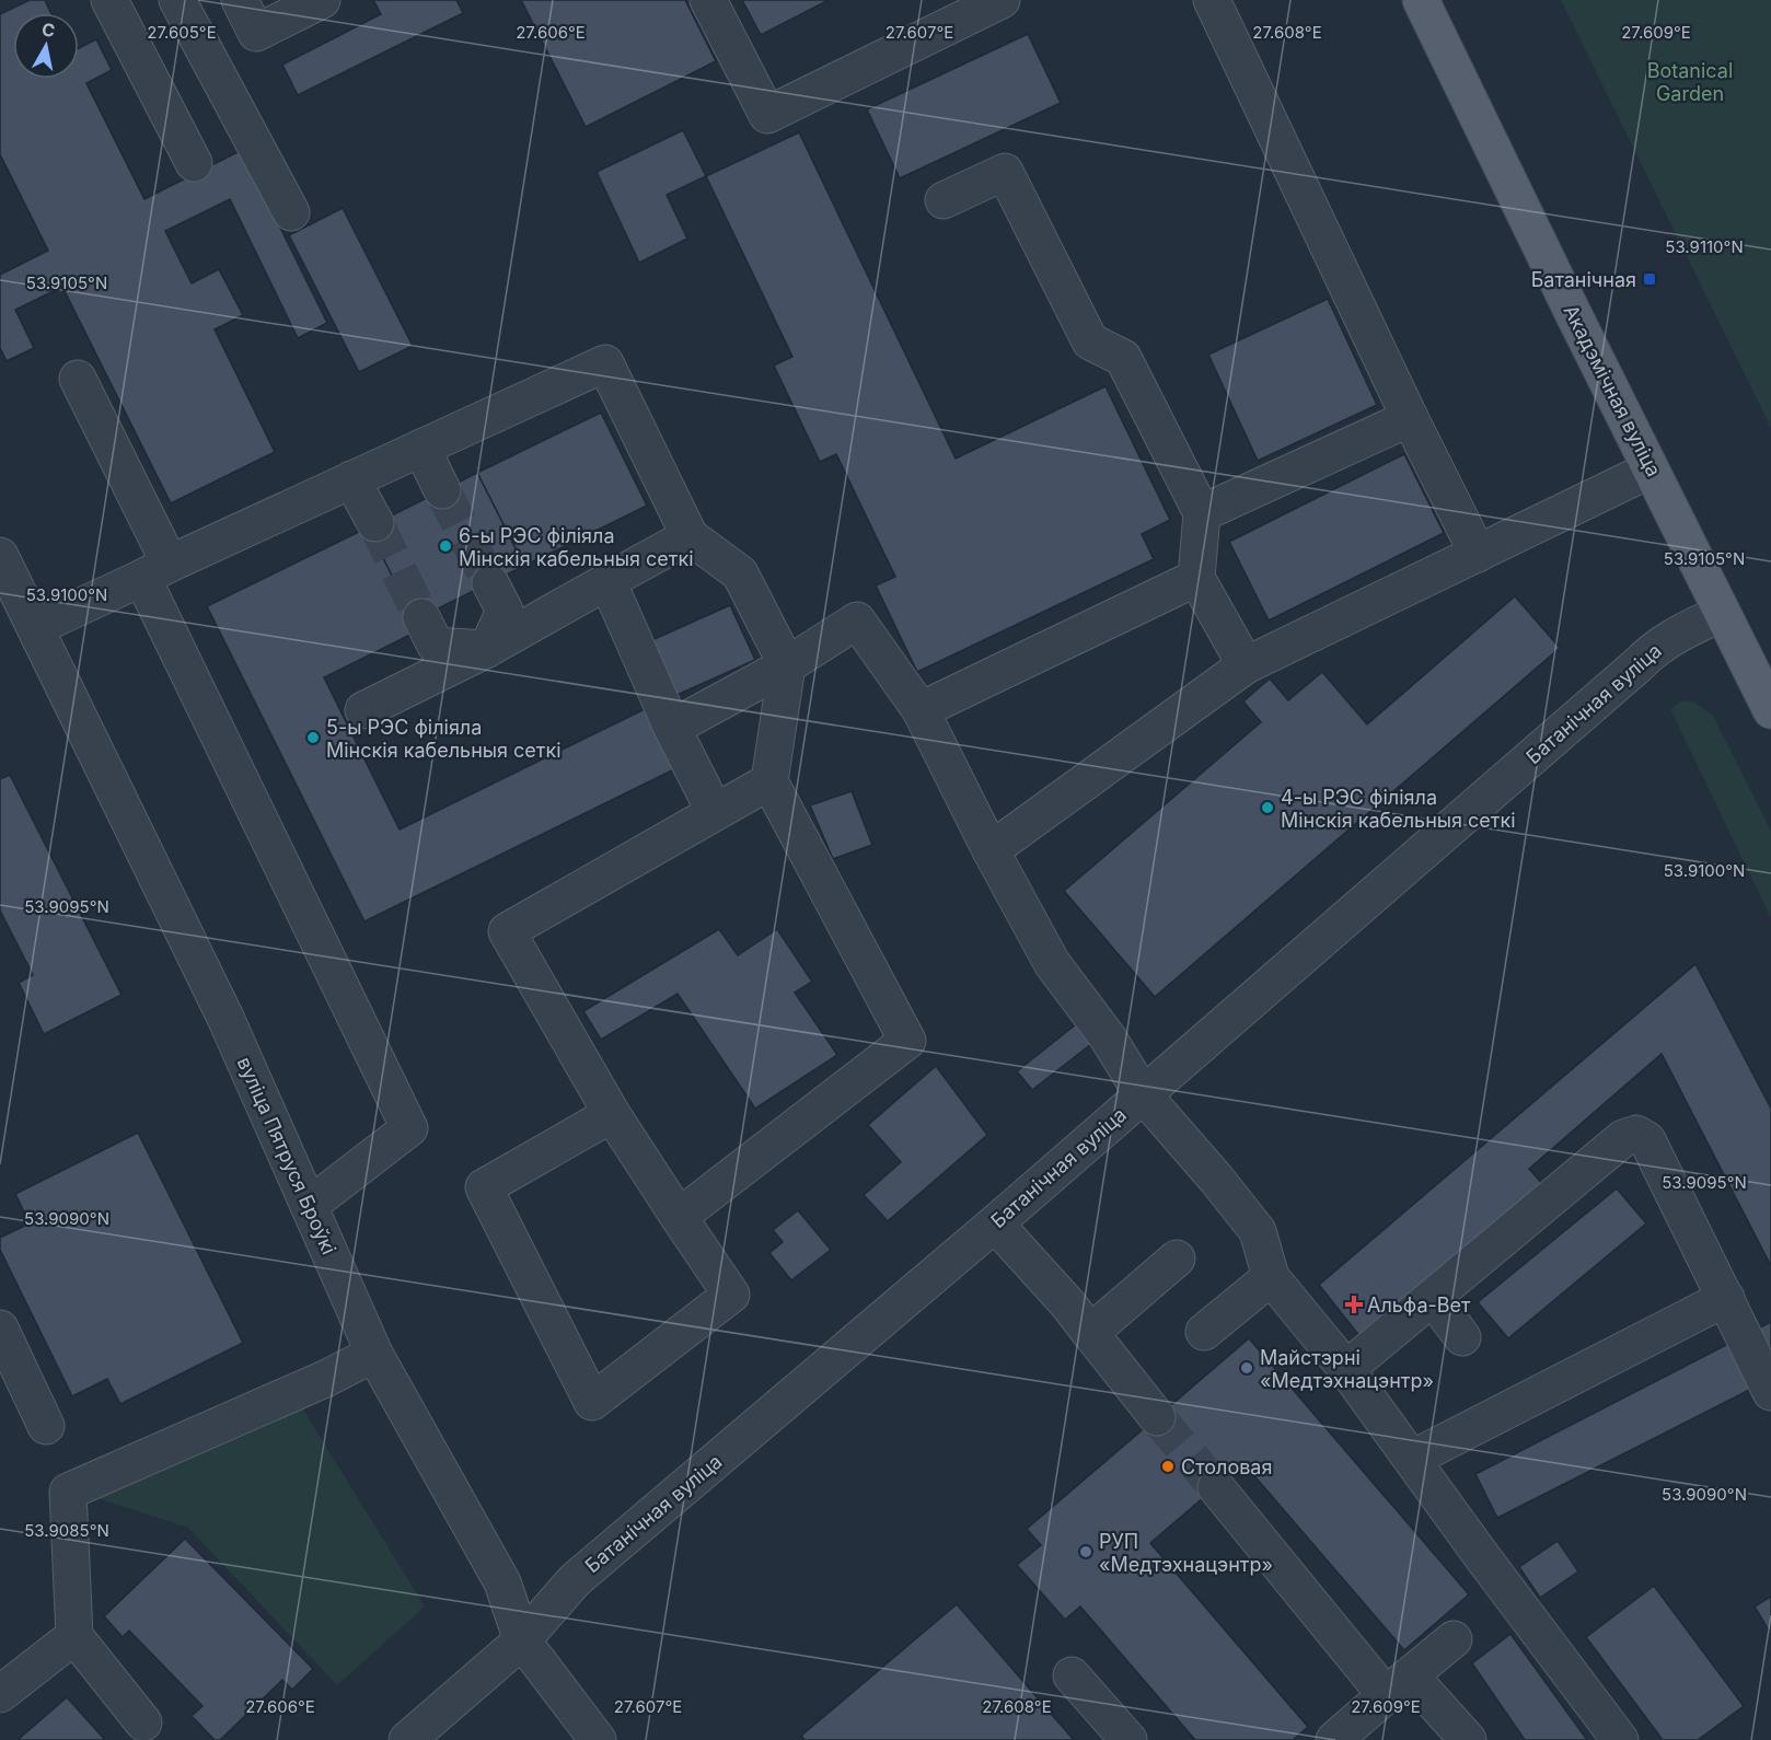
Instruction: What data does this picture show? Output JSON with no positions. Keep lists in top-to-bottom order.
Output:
{
  "streets": {
    "main road": ["Акадэмічная вуліца"],
    "street": ["Батанічная вуліца", "вуліца Пятруся Броўкі"]
  },
  "crossings": [
    ["Акадэмічная вуліца", "Батанічная вуліца"],
    ["Батанічная вуліца", "вуліца Пятруся Броўкі"]
  ],
  "parks": ["Botanical Garden"],
  "places": {
    "transit": ["Батанічная"],
    "other": [
      "6-ы РЭС філіяла Мінскія кабельныя сеткі",
      "5-ы РЭС філіяла Мінскія кабельныя сеткі",
      "4-ы РЭС філіяла Мінскія кабельныя сеткі",
      "Майстэрні «Медтэхнацэнтр»",
      "Столовая",
      "РУП «Медтэхнацэнтр»"
    ],
    "health": ["Альфа-Вет"]
  },
  "north": "top",
  "coordinates": [
    "27.605°E",
    "27.606°E",
    "27.607°E",
    "27.608°E",
    "27.609°E",
    "53.9110°N",
    "53.9105°N",
    "53.9100°N",
    "53.9095°N",
    "53.9090°N",
    "53.9085°N"
  ]
}
